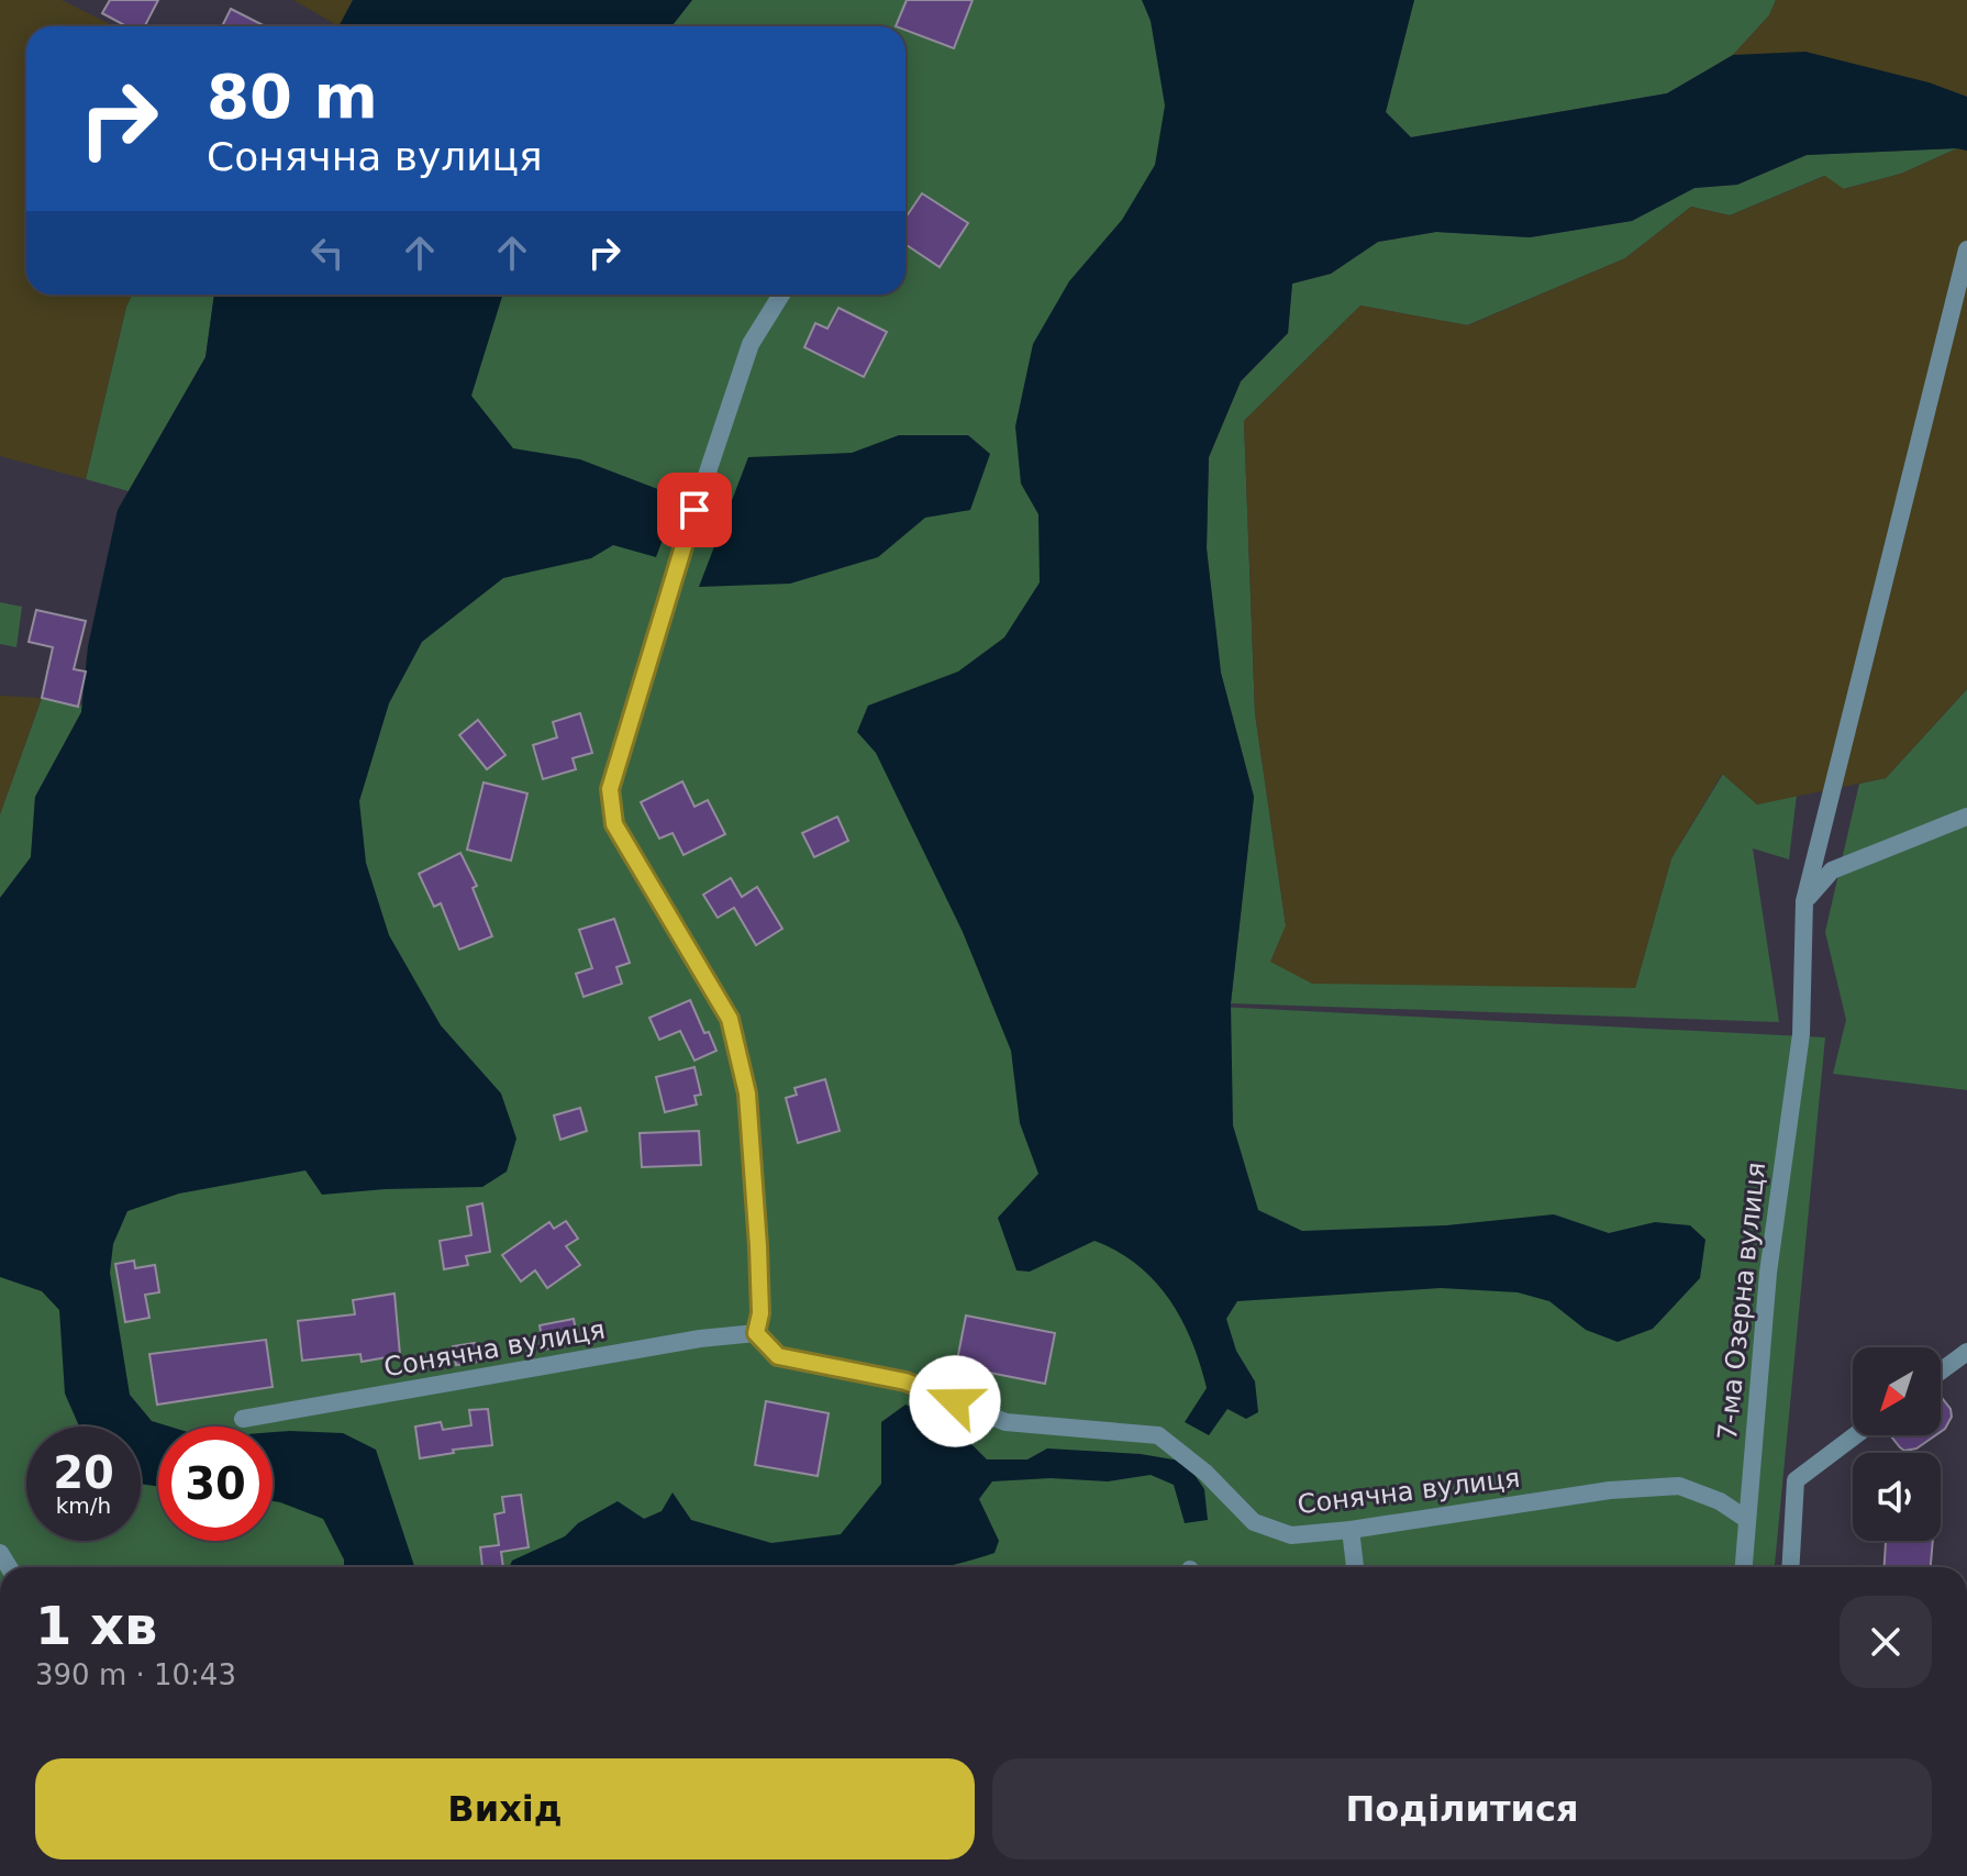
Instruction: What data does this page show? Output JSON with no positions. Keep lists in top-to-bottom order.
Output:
{
  "streets": {
    "street": ["7-ма Озерна вулиця", "Сонячна вулиця"]
  },
  "crossings": [
    ["7-ма Озерна вулиця", "Сонячна вулиця"]
  ],
  "north": "bottom left",
  "page": {
    "turn": ["80 m", "Сонячна вулиця"],
    "speed": "20 km/h",
    "limit": "30",
    "heading": ["1 хв", "390 m · 10:43"],
    "buttons": ["Вихід", "Поділитися"]
  }
}
